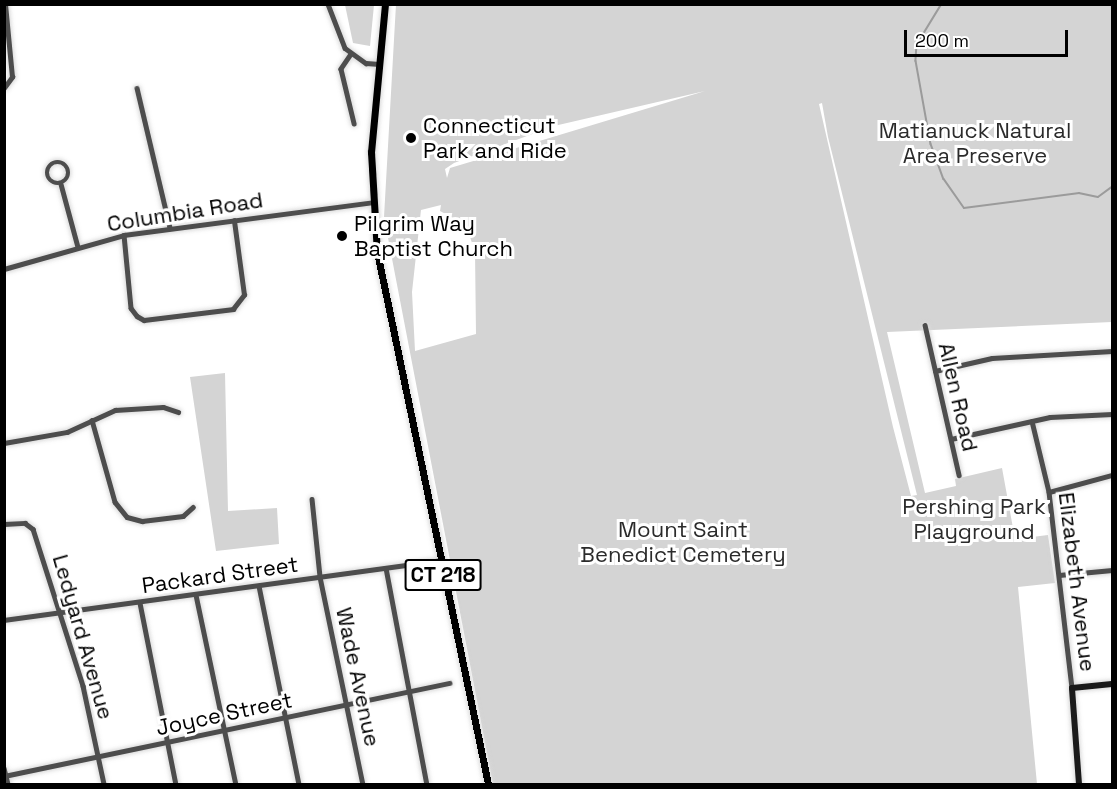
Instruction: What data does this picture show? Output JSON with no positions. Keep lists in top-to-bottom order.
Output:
{
  "streets": {
    "main road": ["CT 218"],
    "street": [
      "Columbia Road",
      "Allen Road",
      "Packard Street",
      "Elizabeth Avenue",
      "Ledyard Avenue",
      "Wade Avenue",
      "Joyce Street"
    ]
  },
  "crossings": [
    ["Columbia Road", "CT 218"],
    ["Packard Street", "CT 218"],
    ["Packard Street", "Ledyard Avenue"],
    ["Packard Street", "Wade Avenue"],
    ["Ledyard Avenue", "Joyce Street"],
    ["Wade Avenue", "Joyce Street"]
  ],
  "parks": ["Matianuck Natural Area Preserve", "Pershing Park Playground", "Mount Saint Benedict Cemetery"],
  "places": ["Connecticut Park and Ride", "Pilgrim Way Baptist Church"],
  "scale_bar": "200 m"
}
